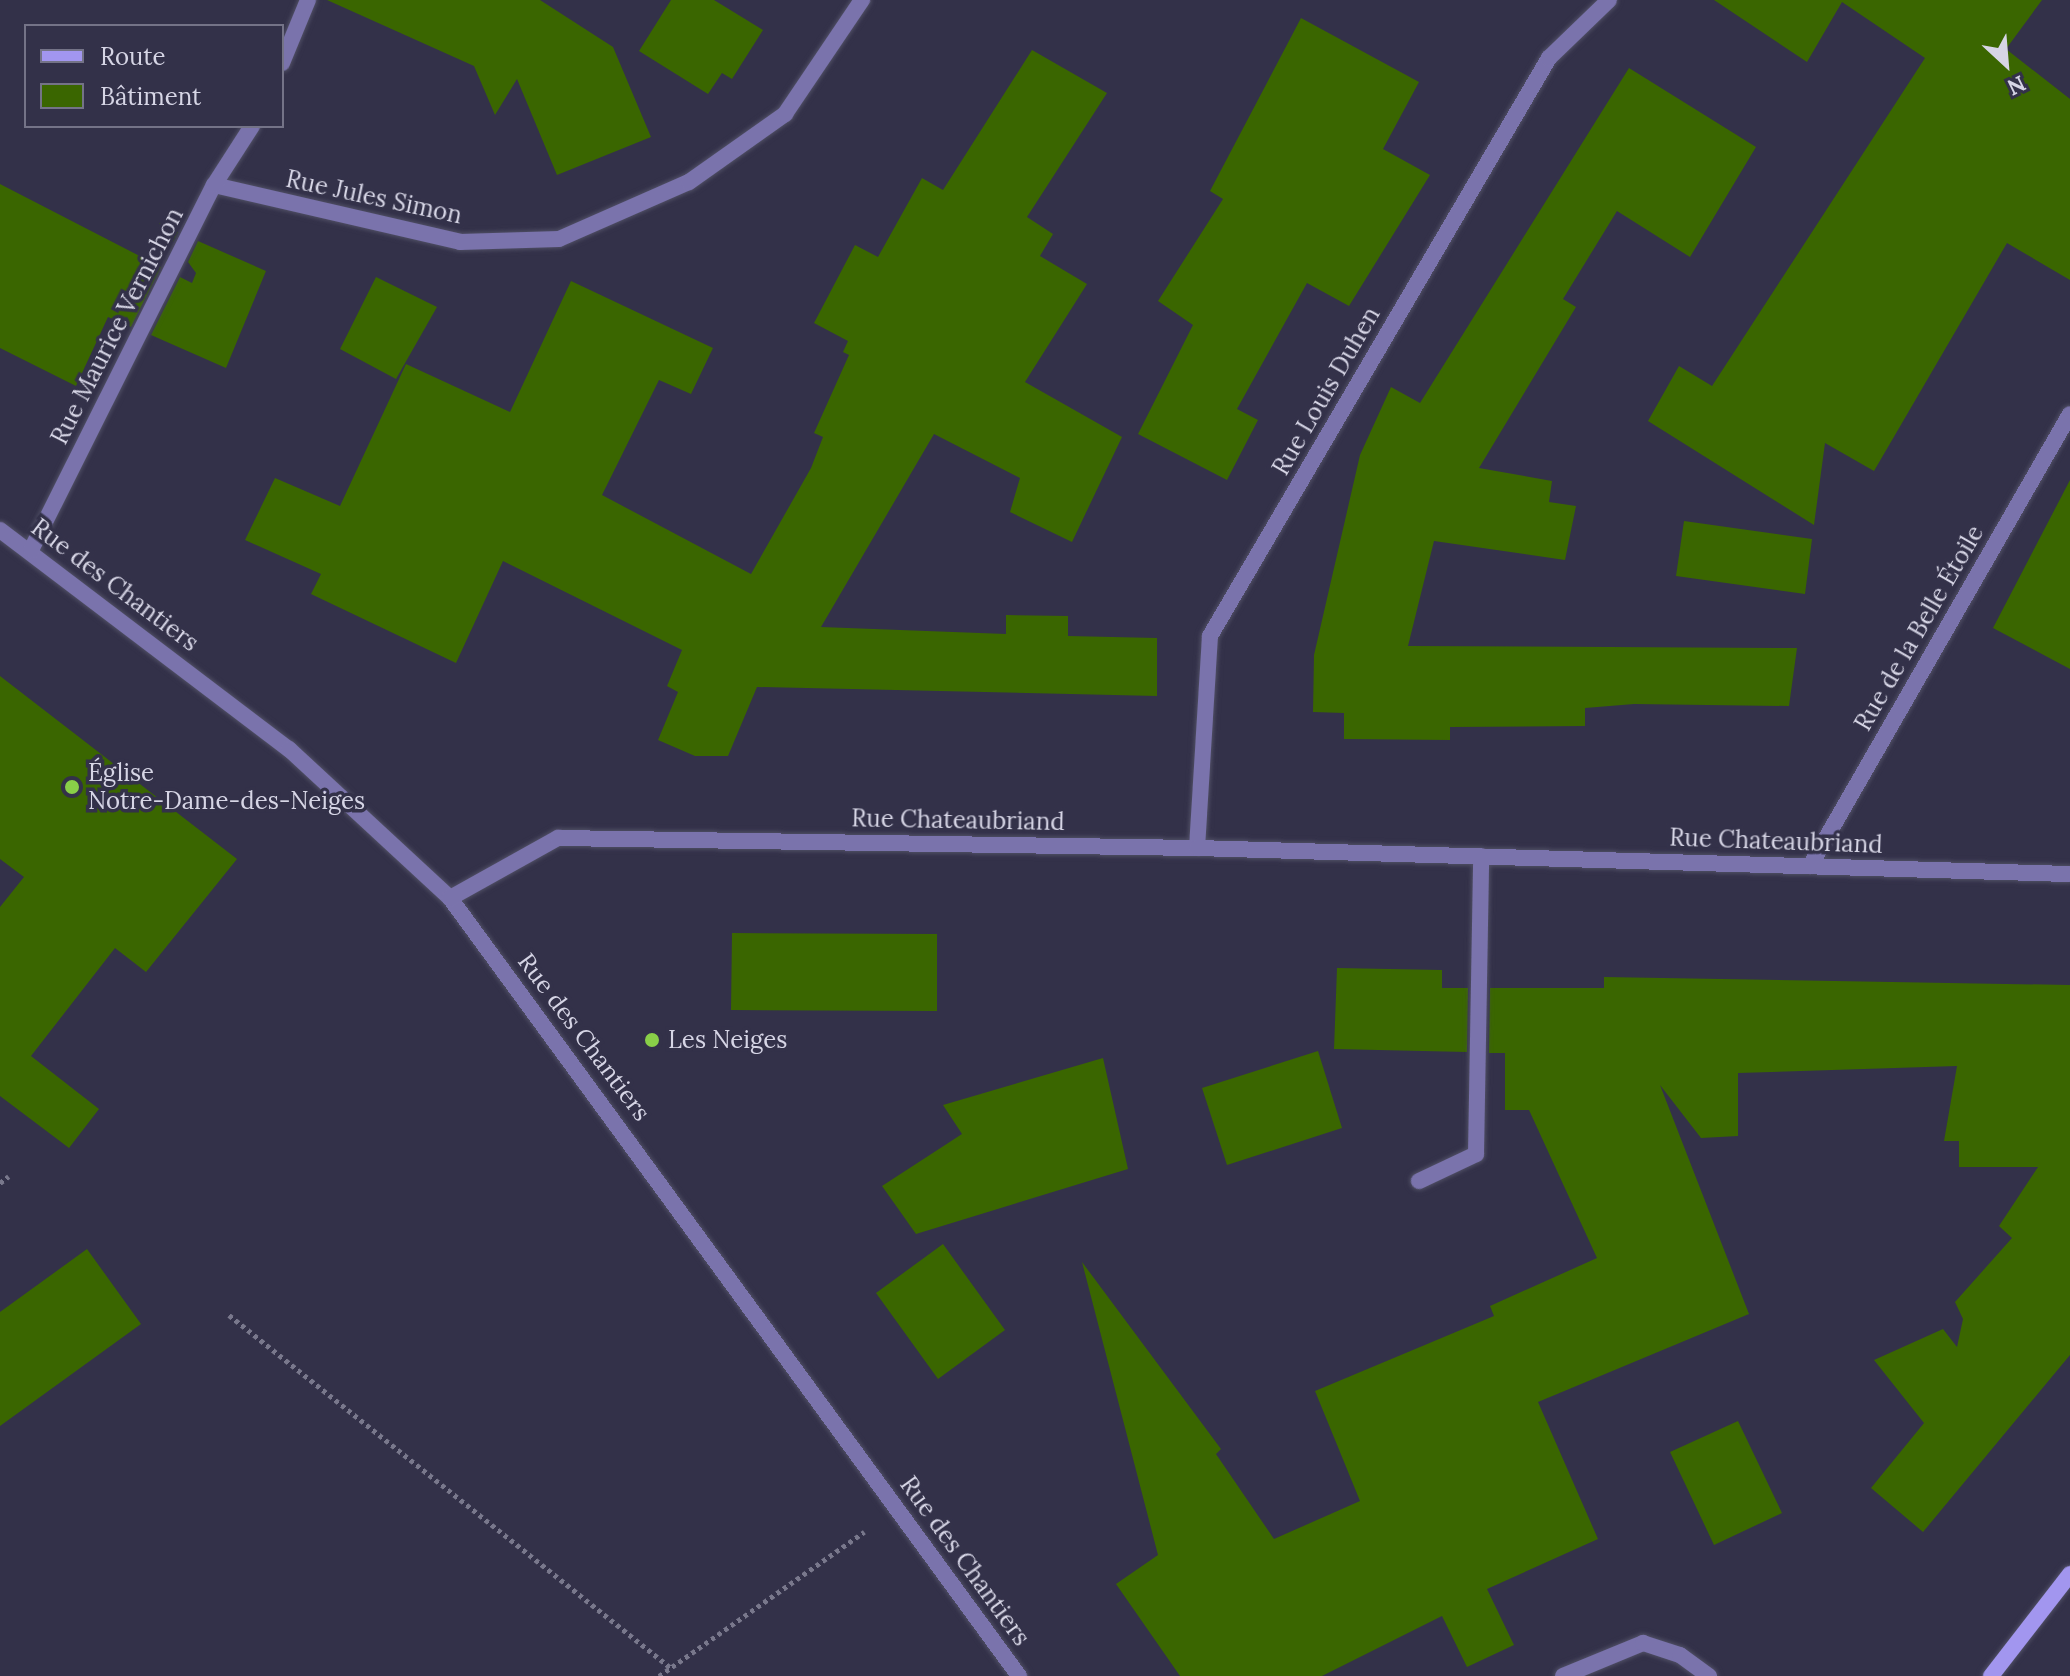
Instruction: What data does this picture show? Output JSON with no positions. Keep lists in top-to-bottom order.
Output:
{
  "streets": {
    "street": [
      "Rue Jules Simon",
      "Rue Maurice Vernichon",
      "Rue Louis Duhen",
      "Rue des Chantiers",
      "Rue de la Belle Étoile",
      "Rue Chateaubriand"
    ]
  },
  "crossings": [
    ["Rue Jules Simon", "Rue Maurice Vernichon"],
    ["Rue Maurice Vernichon", "Rue des Chantiers"],
    ["Rue Louis Duhen", "Rue Chateaubriand"],
    ["Rue des Chantiers", "Rue Chateaubriand"],
    ["Rue de la Belle Étoile", "Rue Chateaubriand"]
  ],
  "places": ["Église Notre-Dame-des-Neiges", "Les Neiges"],
  "legend": ["Route", "Bâtiment"],
  "north": "bottom right"
}
